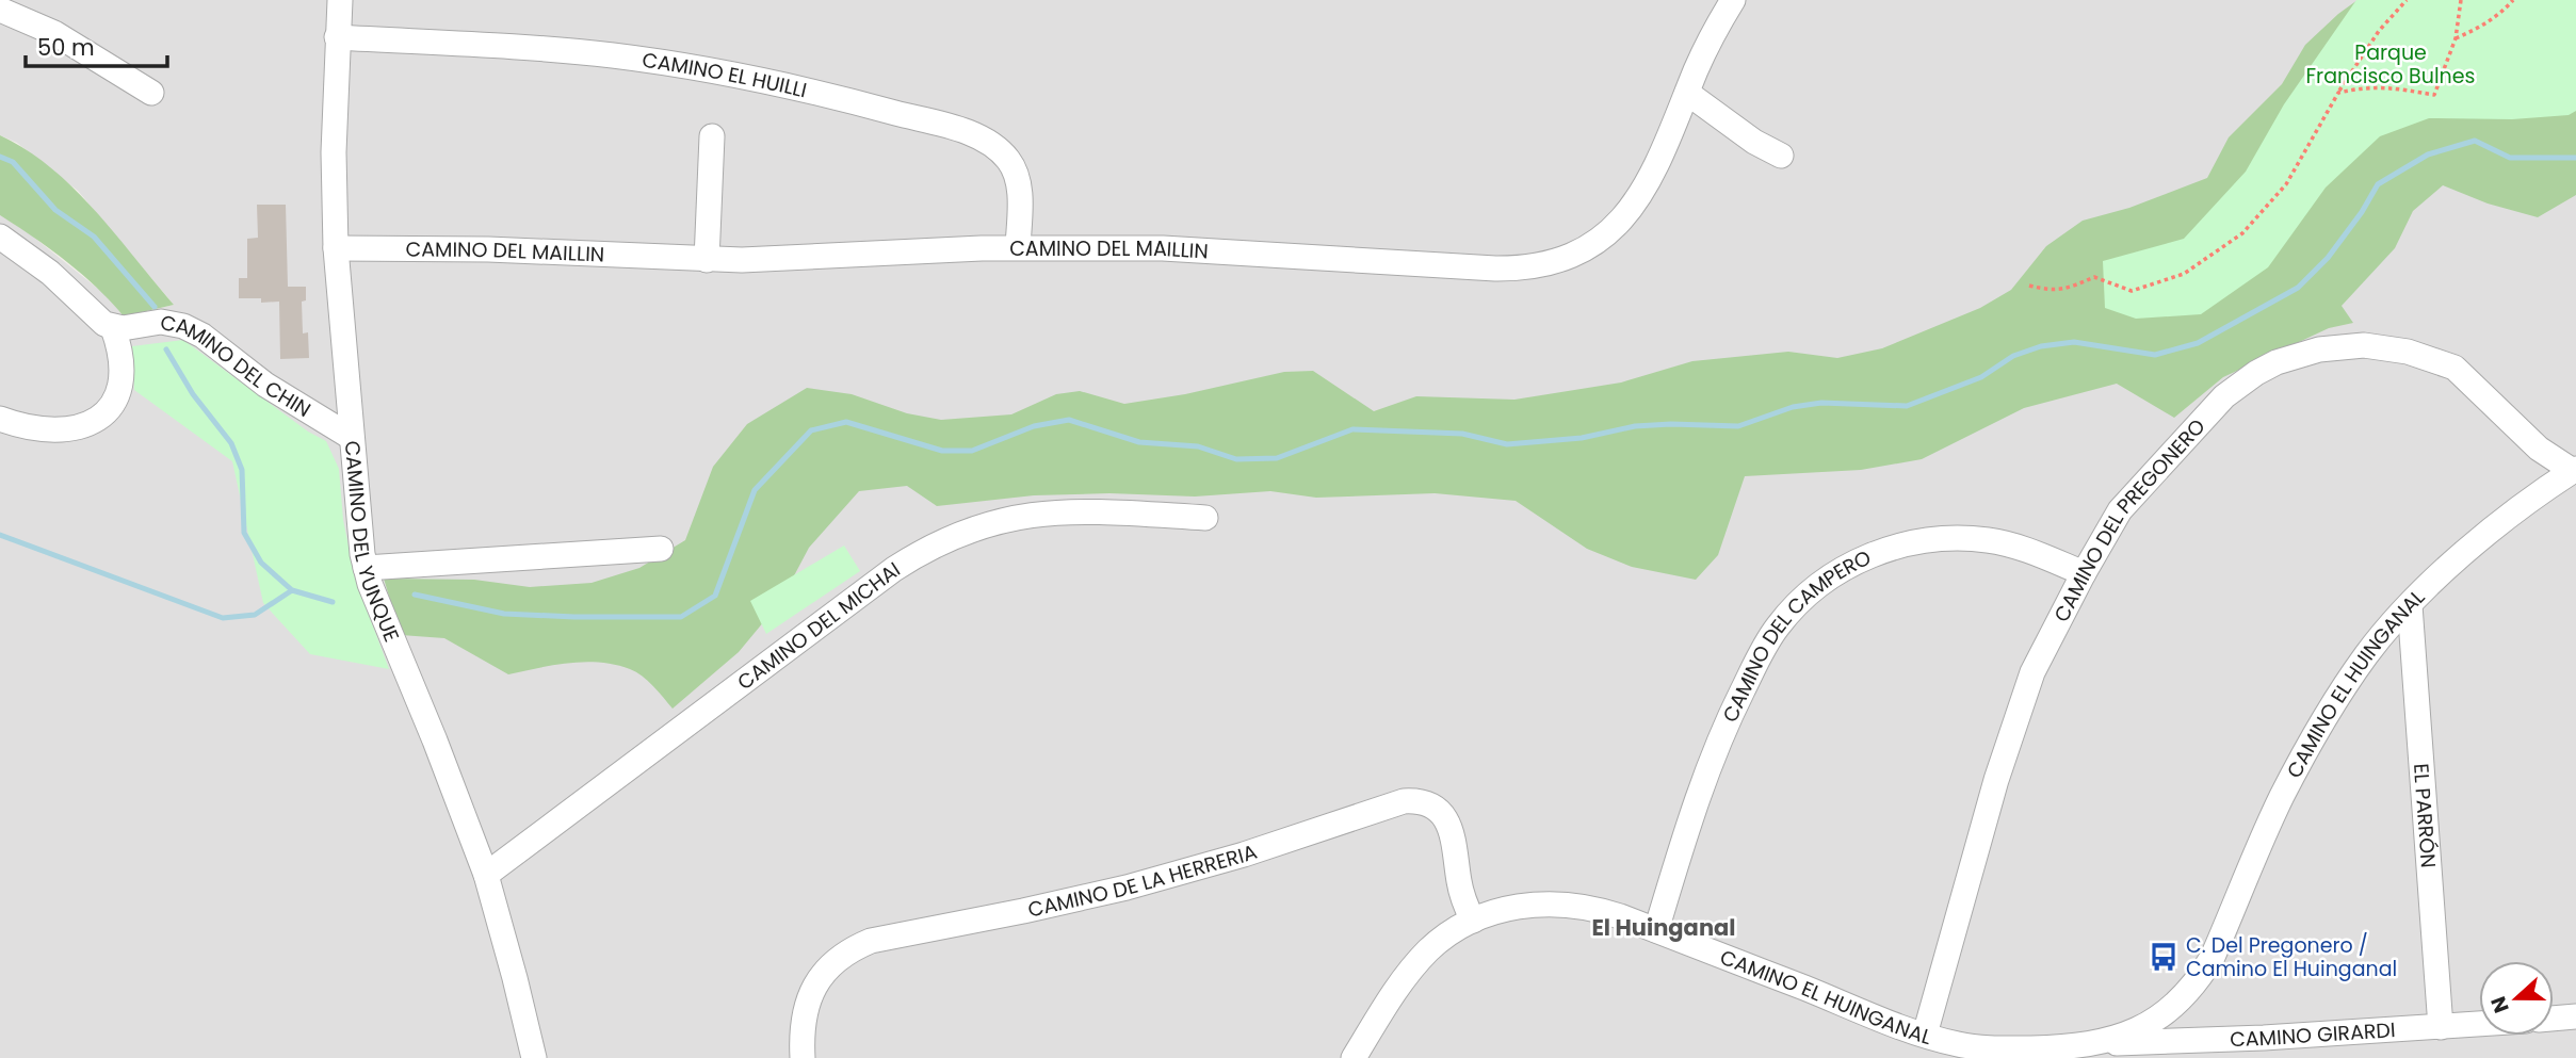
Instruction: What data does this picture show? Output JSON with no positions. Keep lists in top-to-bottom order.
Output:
{
  "streets": {
    "street": [
      "CAMINO EL HUILLI",
      "CAMINO DEL MAILLIN",
      "CAMINO DEL CHIN",
      "CAMINO DEL PREGONERO",
      "CAMINO DEL YUNQUE",
      "CAMINO DEL MICHAI",
      "CAMINO DEL CAMPERO",
      "CAMINO EL HUINGANAL",
      "EL PARRÓN",
      "CAMINO DE LA HERRERIA",
      "CAMINO GIRARDI"
    ]
  },
  "crossings": [
    ["CAMINO EL HUILLI", "CAMINO DEL MAILLIN"],
    ["CAMINO EL HUILLI", "CAMINO DEL YUNQUE"],
    ["CAMINO DEL MAILLIN", "CAMINO DEL YUNQUE"],
    ["CAMINO DEL CHIN", "CAMINO DEL YUNQUE"],
    ["CAMINO DEL PREGONERO", "CAMINO DEL CAMPERO"],
    ["CAMINO DEL PREGONERO", "CAMINO EL HUINGANAL"],
    ["CAMINO DEL YUNQUE", "CAMINO DEL MICHAI"],
    ["CAMINO DEL CAMPERO", "CAMINO EL HUINGANAL"],
    ["CAMINO EL HUINGANAL", "EL PARRÓN"],
    ["CAMINO EL HUINGANAL", "CAMINO DE LA HERRERIA"],
    ["CAMINO EL HUINGANAL", "CAMINO GIRARDI"],
    ["EL PARRÓN", "CAMINO GIRARDI"]
  ],
  "districts": ["El Huinganal"],
  "parks": ["Parque Francisco Bulnes"],
  "places": {
    "bus stop": ["C. Del Pregonero / Camino El Huinganal"]
  },
  "scale_bar": "50 m",
  "north": "left"
}
